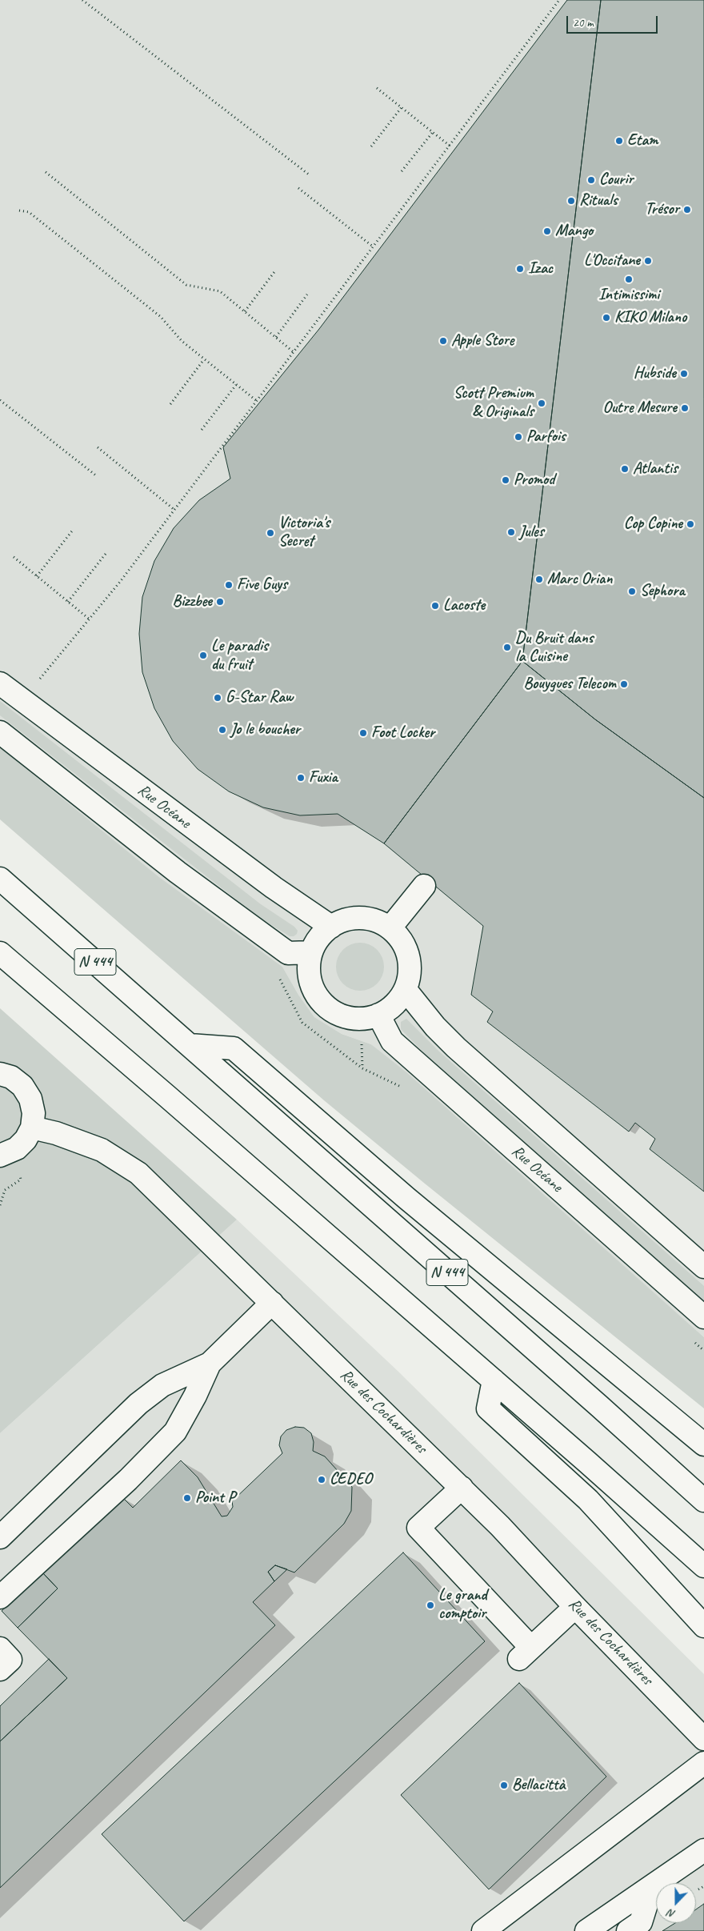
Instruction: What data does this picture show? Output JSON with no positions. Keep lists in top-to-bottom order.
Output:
{
  "streets": {
    "main road": ["Rue Océane", "N 444", "Rue des Cochardières"]
  },
  "places": [
    "Etam",
    "Courir",
    "Rituals",
    "Trésor",
    "Mango",
    "L'Occitane",
    "Izac",
    "Intimissimi",
    "KIKO Milano",
    "Apple Store",
    "Hubside",
    "Scott Premium & Originals",
    "Outre Mesure",
    "Parfois",
    "Atlantis",
    "Promod",
    "Cop Copine",
    "Jules",
    "Victoria's Secret",
    "Marc Orian",
    "Five Guys",
    "Sephora",
    "Bizzbee",
    "Lacoste",
    "Du Bruit dans la Cuisine",
    "Le paradis du fruit",
    "Bouygues Telecom",
    "G-Star Raw",
    "Jo le boucher",
    "Foot Locker",
    "Fuxia",
    "CEDEO",
    "Point P",
    "Le grand comptoir",
    "Bellacittà"
  ],
  "scale_bar": "20 m",
  "north": "bottom"
}
